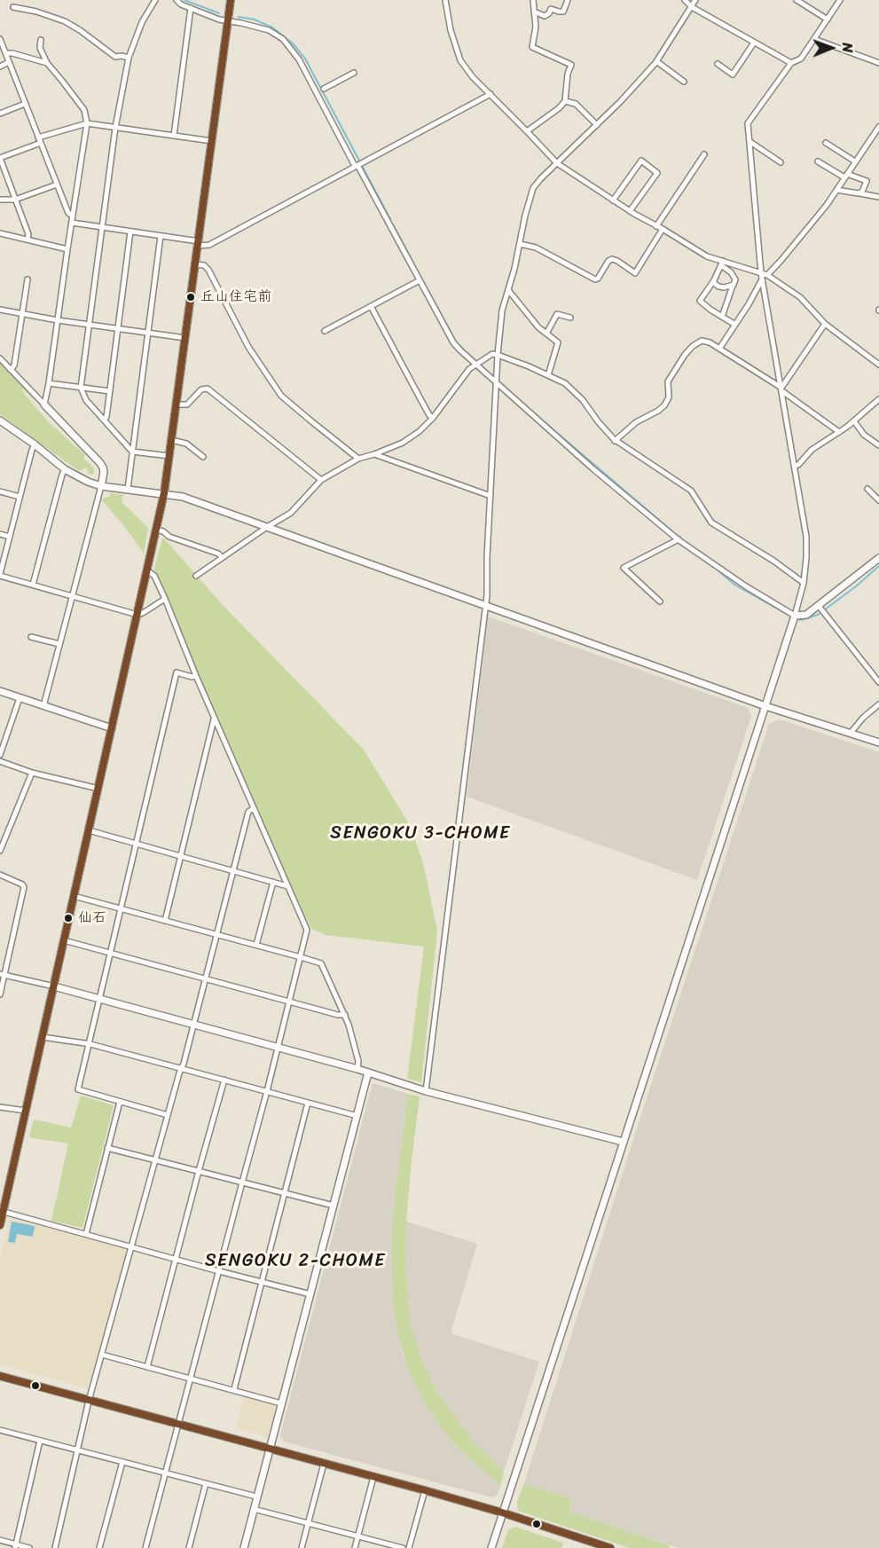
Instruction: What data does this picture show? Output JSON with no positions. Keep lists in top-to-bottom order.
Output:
{
  "districts": ["SENGOKU 3-CHOME", "SENGOKU 2-CHOME"],
  "places": ["丘山住宅前", "仙石"],
  "north": "right"
}
